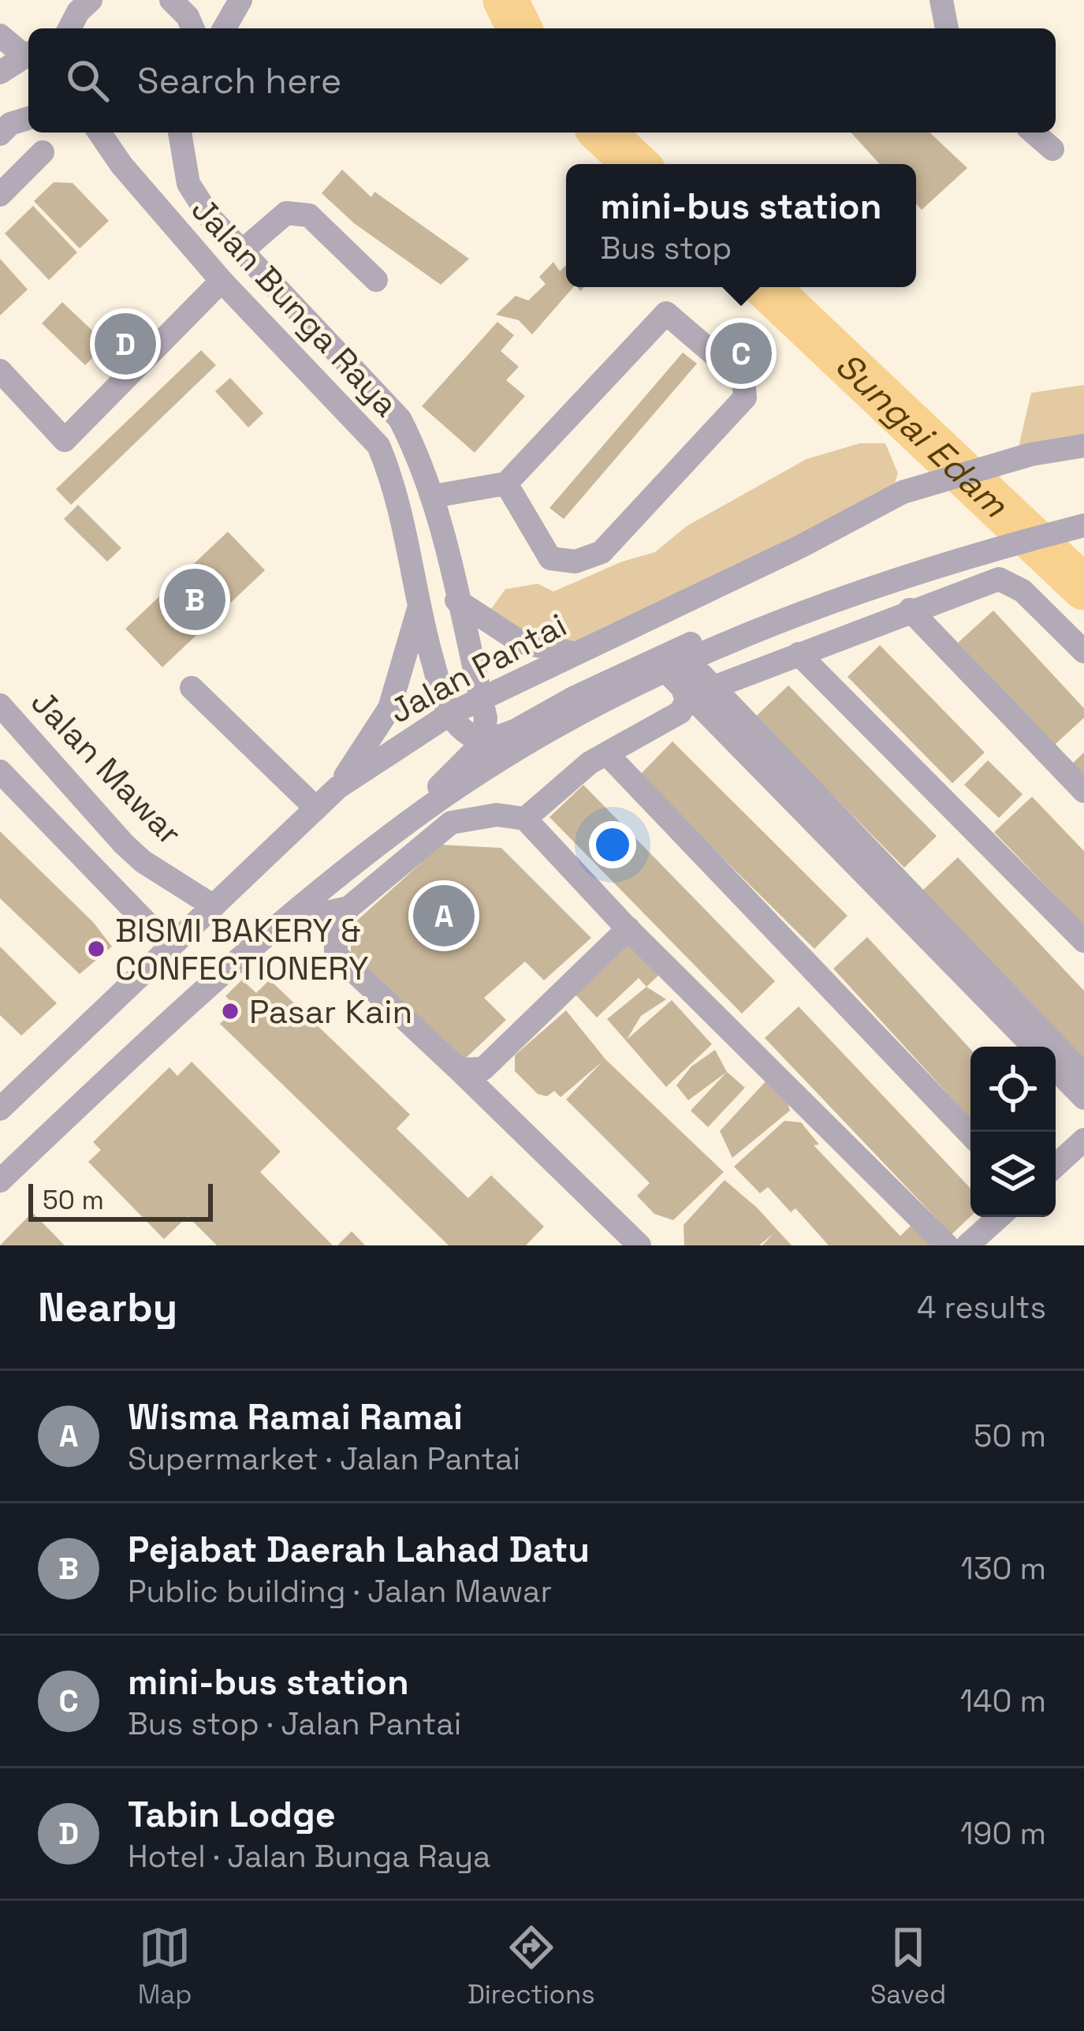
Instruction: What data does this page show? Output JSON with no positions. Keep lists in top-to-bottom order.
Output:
{
  "streets": {
    "street": ["Jalan Bunga Raya", "Jalan Pantai", "Jalan Mawar"]
  },
  "crossings": [
    ["Jalan Bunga Raya", "Jalan Pantai"],
    ["Jalan Pantai", "Jalan Mawar"]
  ],
  "water": ["Sungai Edam"],
  "places": ["BISMI BAKERY & CONFECTIONERY", "Pasar Kain"],
  "scale_bar": "50 m",
  "page": {
    "search": "Search here",
    "popup": ["mini-bus station", "Bus stop"],
    "pins": [
      "D",
      "C",
      "B",
      "A"
    ],
    "scale": "50 m",
    "heading": ["Nearby", "4 results"],
    "list": [
      {
        "mark": "A",
        "name": "Wisma Ramai Ramai",
        "note": "Supermarket · Jalan Pantai",
        "value": "50 m"
      },
      {
        "mark": "B",
        "name": "Pejabat Daerah Lahad Datu",
        "note": "Public building · Jalan Mawar",
        "value": "130 m"
      },
      {
        "mark": "C",
        "name": "mini-bus station",
        "note": "Bus stop · Jalan Pantai",
        "value": "140 m"
      },
      {
        "mark": "D",
        "name": "Tabin Lodge",
        "note": "Hotel · Jalan Bunga Raya",
        "value": "190 m"
      }
    ],
    "nav": ["Map", "Directions", "Saved"]
  }
}
